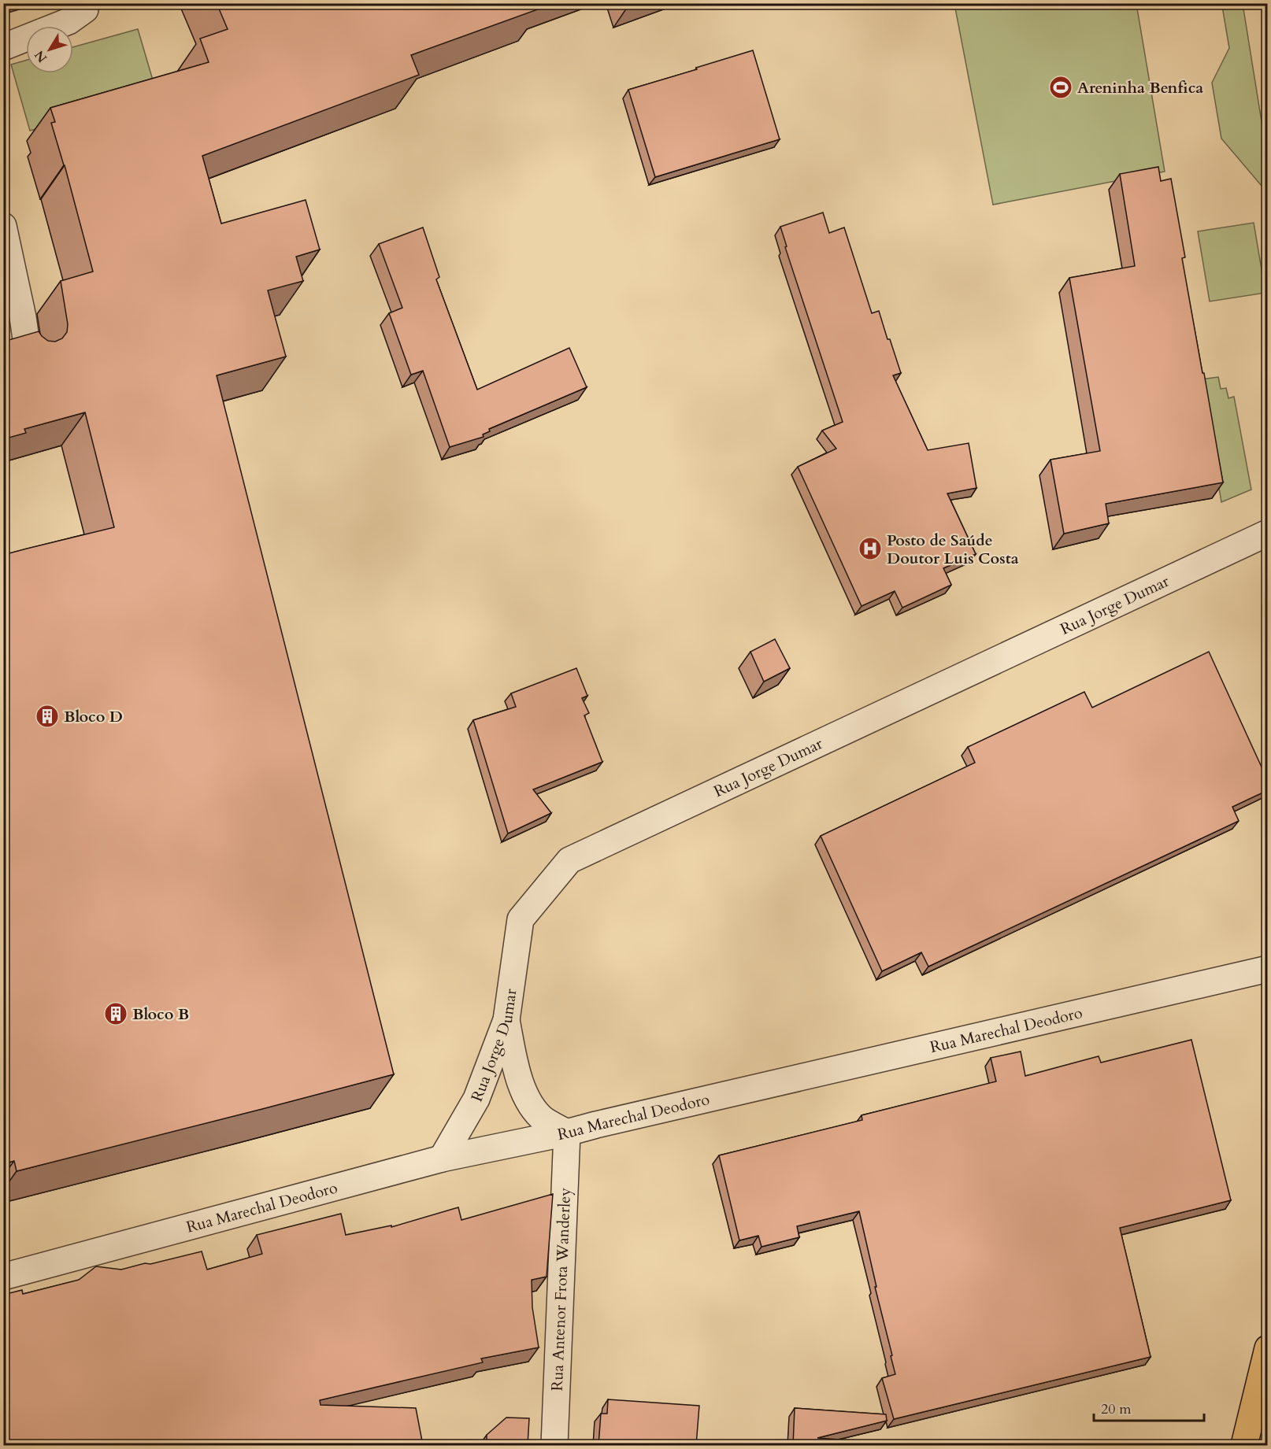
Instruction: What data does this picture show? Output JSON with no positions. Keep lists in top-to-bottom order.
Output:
{
  "streets": {
    "street": ["Rua Jorge Dumar", "Rua Marechal Deodoro", "Rua Antenor Frota Wanderley"]
  },
  "crossings": [
    ["Rua Jorge Dumar", "Rua Marechal Deodoro"],
    ["Rua Marechal Deodoro", "Rua Antenor Frota Wanderley"]
  ],
  "places": {
    "sports": ["Areninha Benfica"],
    "hospital": ["Posto de Saúde Doutor Luis Costa"],
    "building": ["Bloco D", "Bloco B"]
  },
  "scale_bar": "20 m",
  "north": "bottom left"
}
